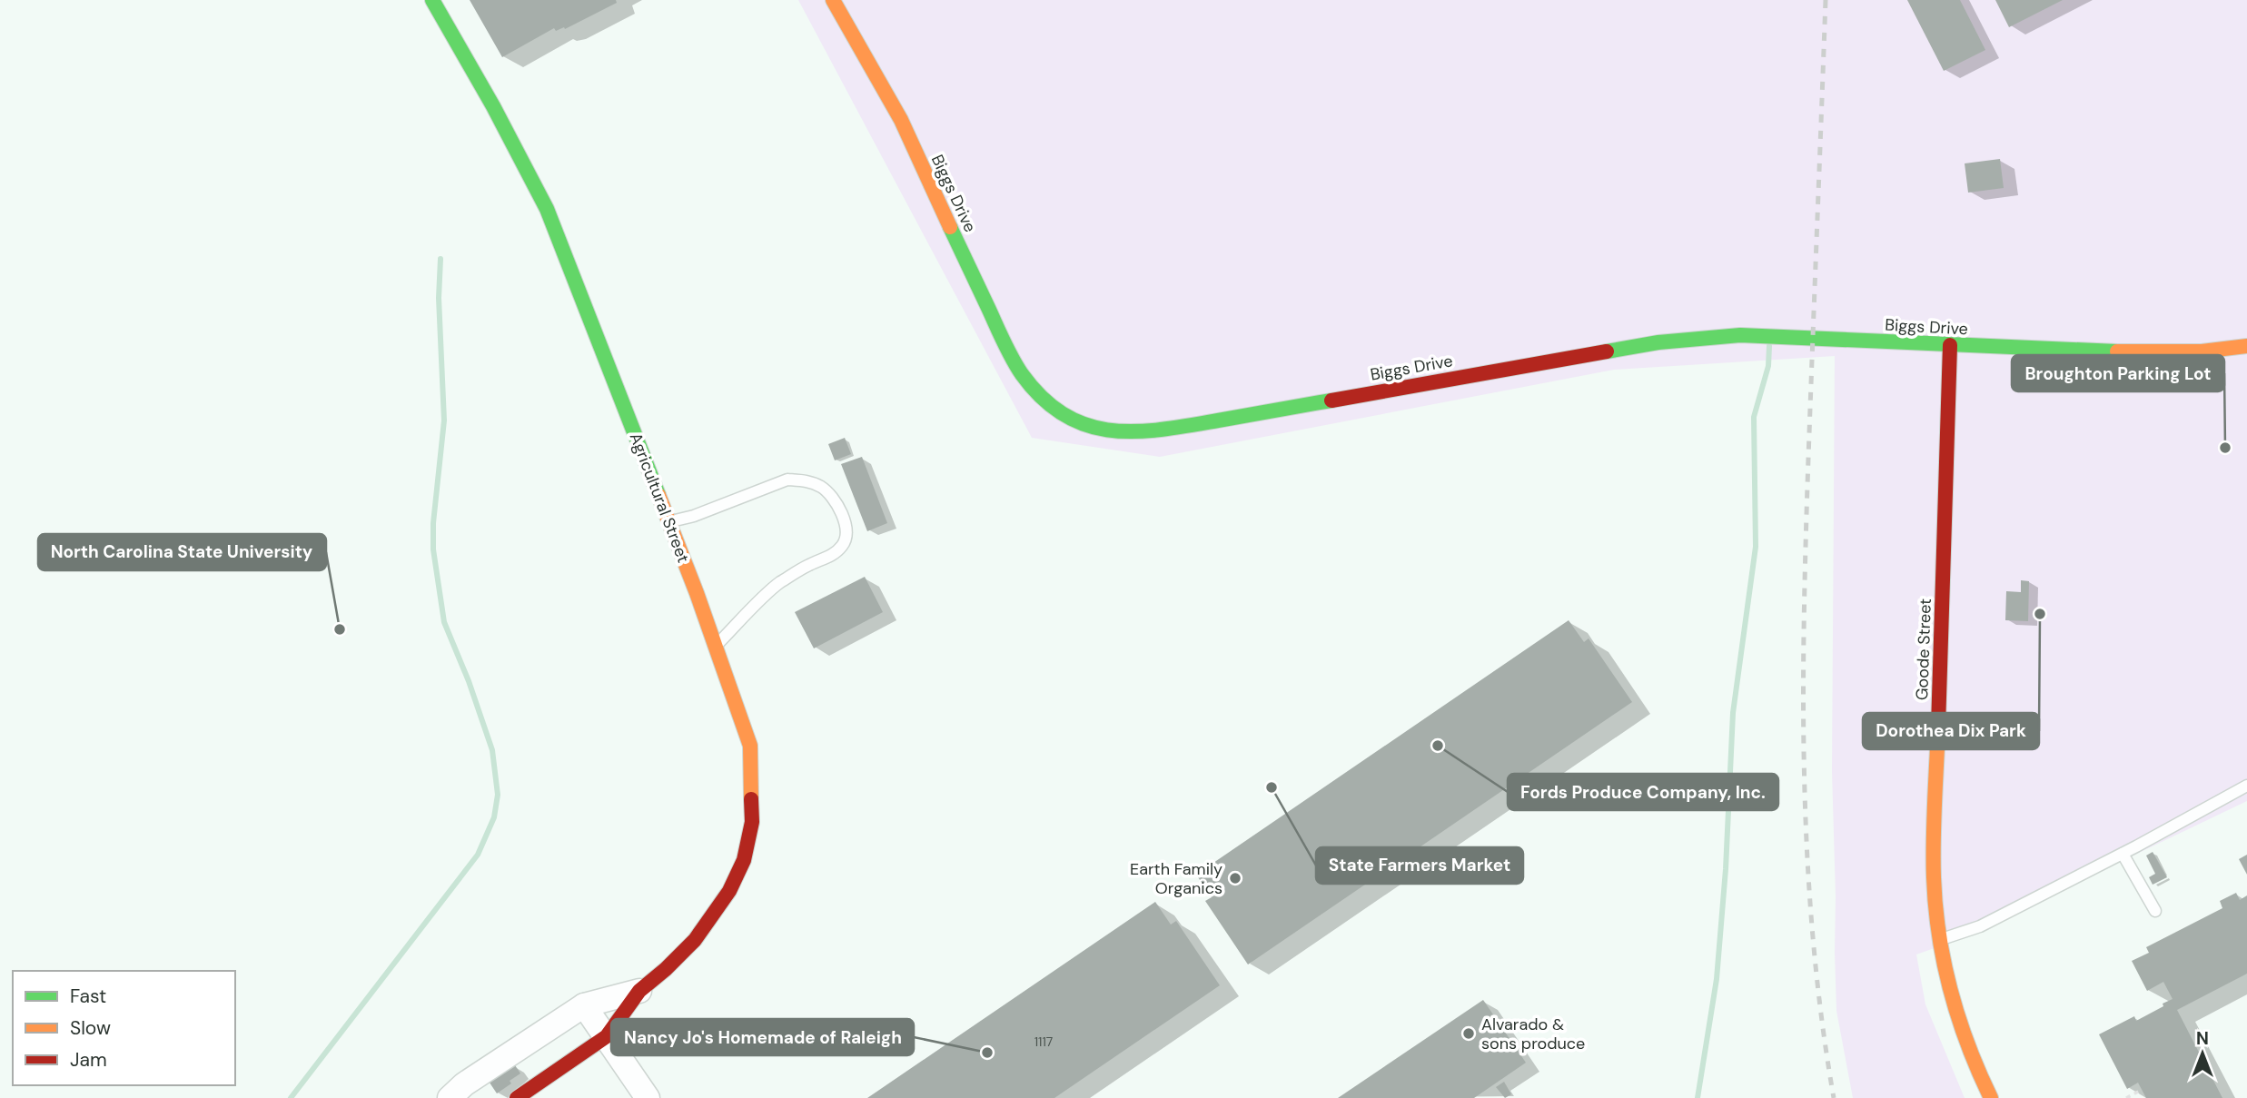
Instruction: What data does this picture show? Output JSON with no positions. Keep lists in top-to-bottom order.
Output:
{
  "streets": {
    "street": ["Biggs Drive", "Agricultural Street", "Goode Street"]
  },
  "crossings": [
    ["Biggs Drive", "Goode Street"]
  ],
  "places": [
    "Broughton Parking Lot",
    "Dorothea Dix Park",
    "North Carolina State University",
    "Fords Produce Company, Inc.",
    "State Farmers Market",
    "Earth Family Organics",
    "Alvarado & sons produce",
    "Nancy Jo's Homemade of Raleigh"
  ],
  "house_numbers": ["1117"],
  "legend": ["Fast", "Slow", "Jam"],
  "north": "top"
}
